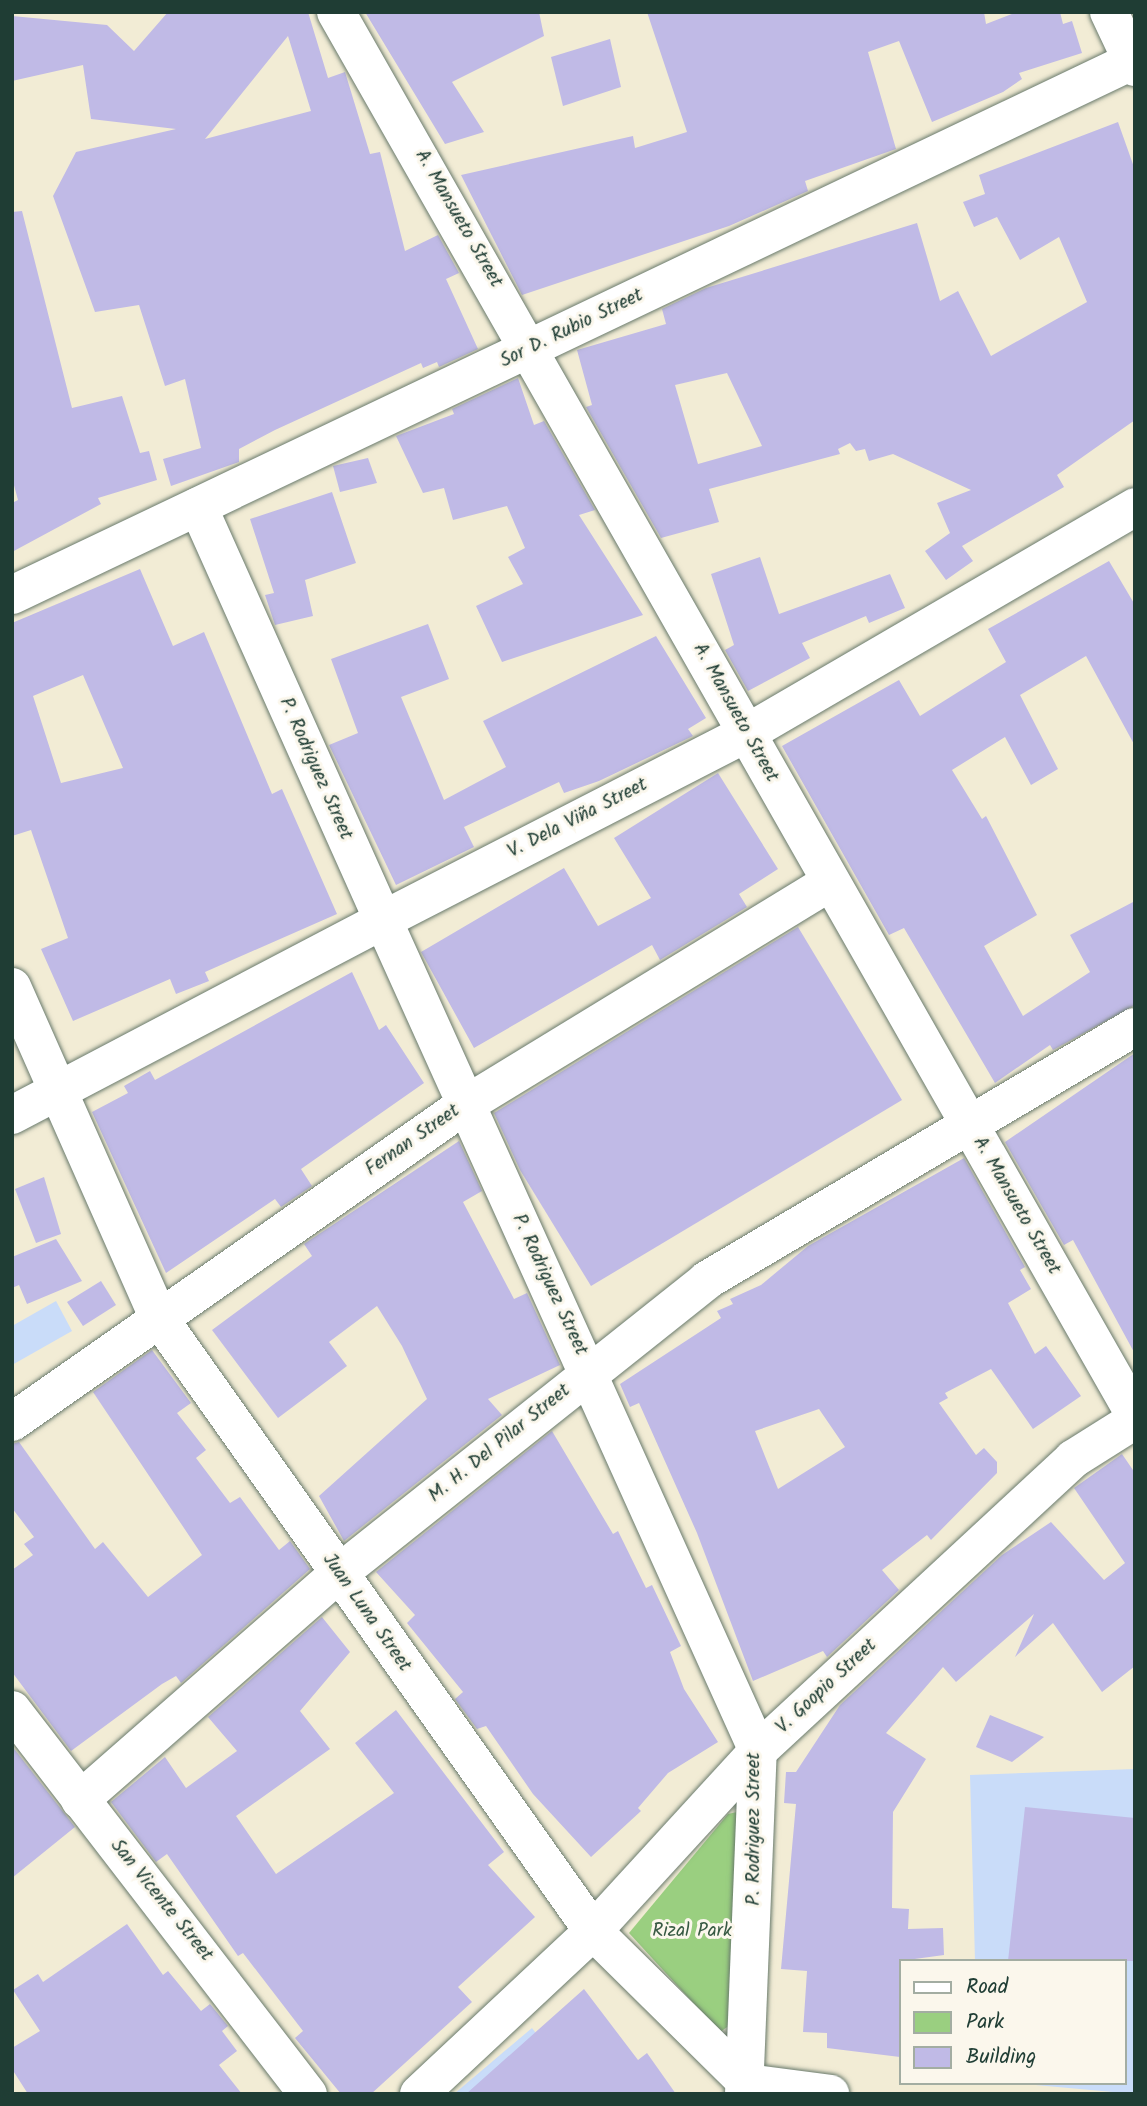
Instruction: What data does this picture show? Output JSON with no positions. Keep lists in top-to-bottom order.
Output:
{
  "streets": {
    "street": [
      "A. Mansueto Street",
      "Sor D. Rubio Street",
      "P. Rodriguez Street",
      "V. Dela Viña Street",
      "Fernan Street",
      "M. H. Del Pilar Street",
      "Juan Luna Street",
      "V. Goopio Street",
      "San Vicente Street"
    ]
  },
  "crossings": [
    ["A. Mansueto Street", "Sor D. Rubio Street"],
    ["A. Mansueto Street", "V. Dela Viña Street"],
    ["A. Mansueto Street", "Fernan Street"],
    ["A. Mansueto Street", "M. H. Del Pilar Street"],
    ["A. Mansueto Street", "V. Goopio Street"],
    ["Sor D. Rubio Street", "P. Rodriguez Street"],
    ["P. Rodriguez Street", "V. Dela Viña Street"],
    ["P. Rodriguez Street", "Fernan Street"],
    ["P. Rodriguez Street", "M. H. Del Pilar Street"],
    ["P. Rodriguez Street", "Juan Luna Street"],
    ["P. Rodriguez Street", "V. Goopio Street"],
    ["V. Dela Viña Street", "Juan Luna Street"],
    ["Fernan Street", "Juan Luna Street"],
    ["M. H. Del Pilar Street", "Juan Luna Street"],
    ["M. H. Del Pilar Street", "San Vicente Street"],
    ["Juan Luna Street", "V. Goopio Street"]
  ],
  "parks": ["Rizal Park"],
  "legend": ["Road", "Park", "Building"]
}
